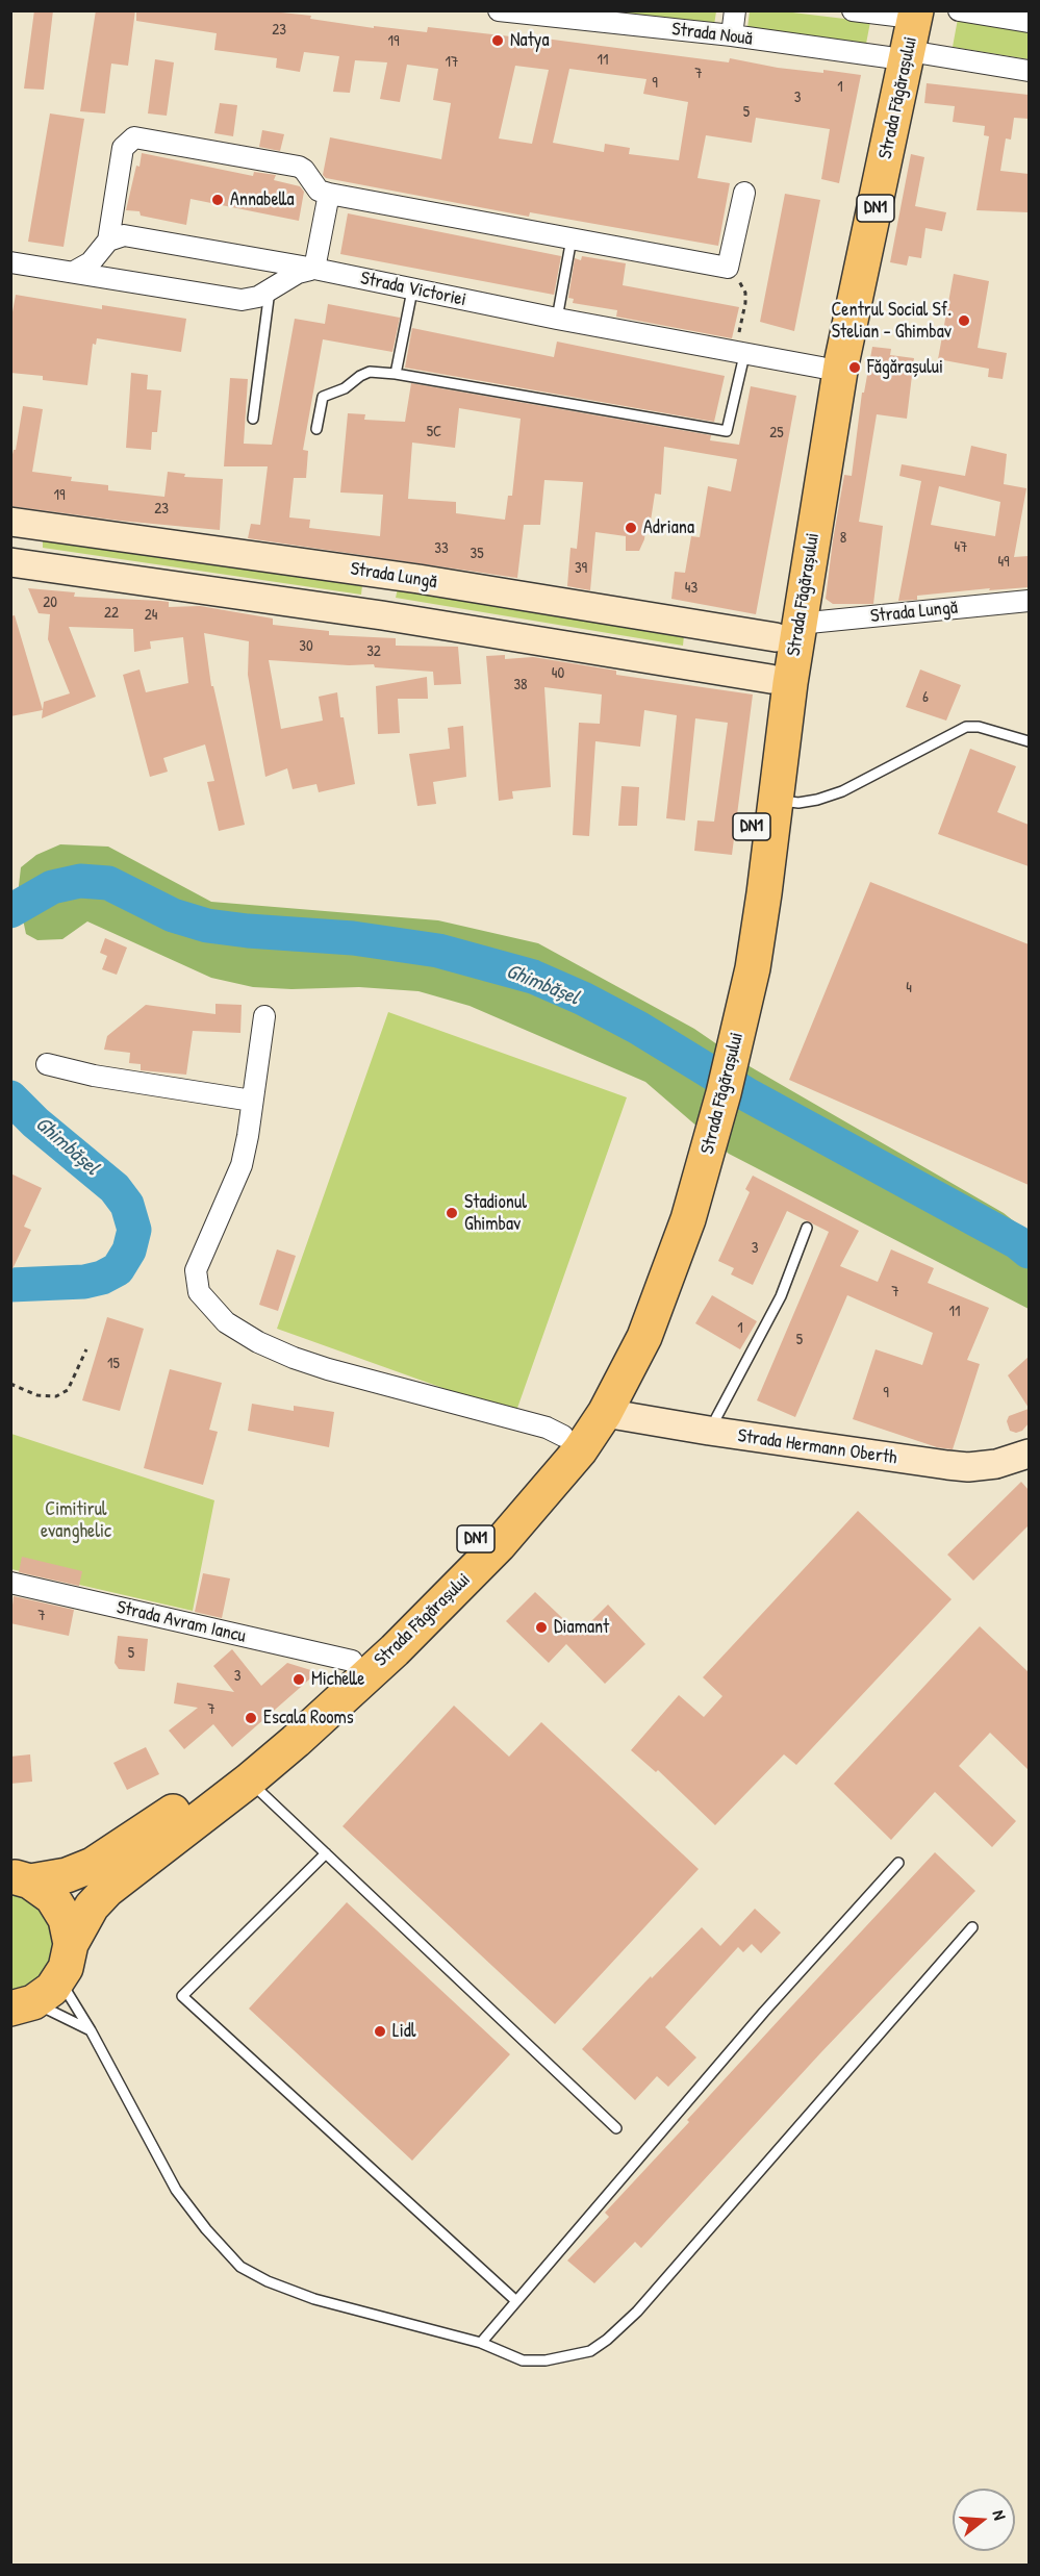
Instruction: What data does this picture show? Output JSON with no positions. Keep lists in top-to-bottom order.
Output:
{
  "streets": {
    "highway": ["Strada Făgărașului", "DN1"],
    "street": [
      "Strada Nouă",
      "Strada Victoriei",
      "Strada Lungă",
      "Strada Hermann Oberth",
      "Strada Avram Iancu"
    ]
  },
  "crossings": [
    ["Strada Nouă", "Strada Făgărașului"],
    ["Strada Făgărașului", "Strada Victoriei"],
    ["Strada Făgărașului", "Strada Lungă"],
    ["Strada Făgărașului", "Strada Hermann Oberth"],
    ["Strada Făgărașului", "Strada Avram Iancu"]
  ],
  "water": ["Ghimbășel"],
  "parks": ["Cimitirul evanghelic"],
  "places": [
    "Natya",
    "Annabella",
    "Centrul Social Sf. Stelian - Ghimbav",
    "Făgărașului",
    "Adriana",
    "Stadionul Ghimbav",
    "Diamant",
    "Michelle",
    "Escala Rooms",
    "Lidl"
  ],
  "house_numbers": [
    "23",
    "19",
    "11",
    "17",
    "7",
    "9",
    "1",
    "3",
    "5",
    "5C",
    "25",
    "19",
    "23",
    "8",
    "47",
    "33",
    "35",
    "49",
    "39",
    "43",
    "20",
    "22",
    "24",
    "30",
    "32",
    "40",
    "38",
    "6",
    "4",
    "3",
    "7",
    "11",
    "1",
    "5",
    "15",
    "9",
    "7",
    "5",
    "3",
    "7"
  ],
  "north": "right"
}
